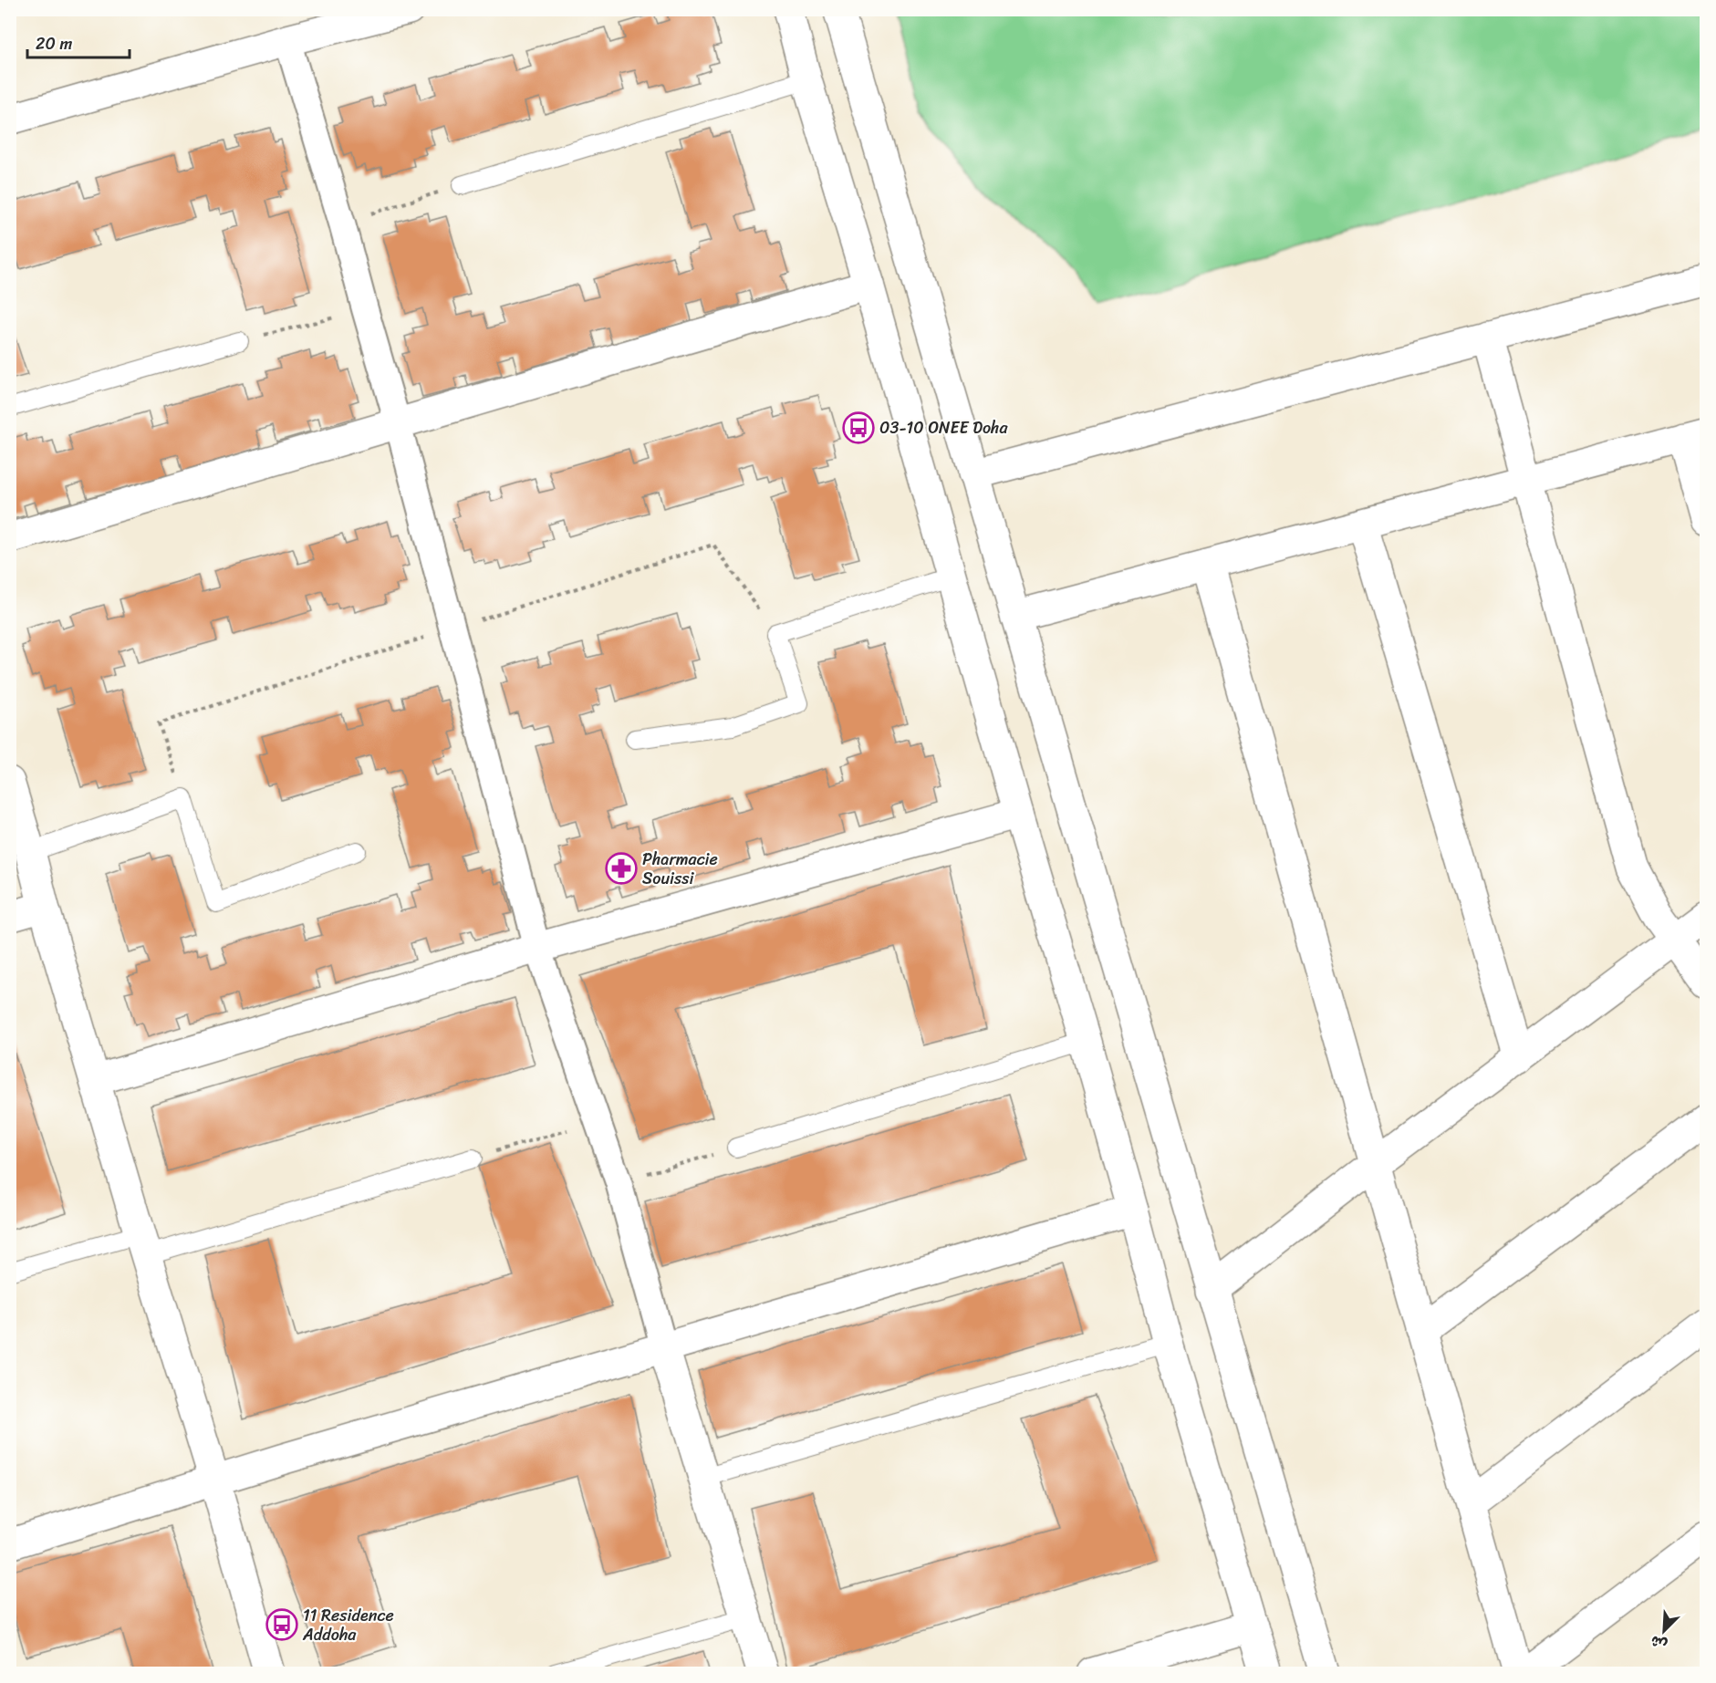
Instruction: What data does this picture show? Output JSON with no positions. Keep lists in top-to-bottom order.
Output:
{
  "places": {
    "bus stop": ["03-10 ONEE Doha", "11 Residence Addoha"],
    "pharmacy": ["Pharmacie Souissi"]
  },
  "scale_bar": "20 m",
  "north": "bottom left"
}
